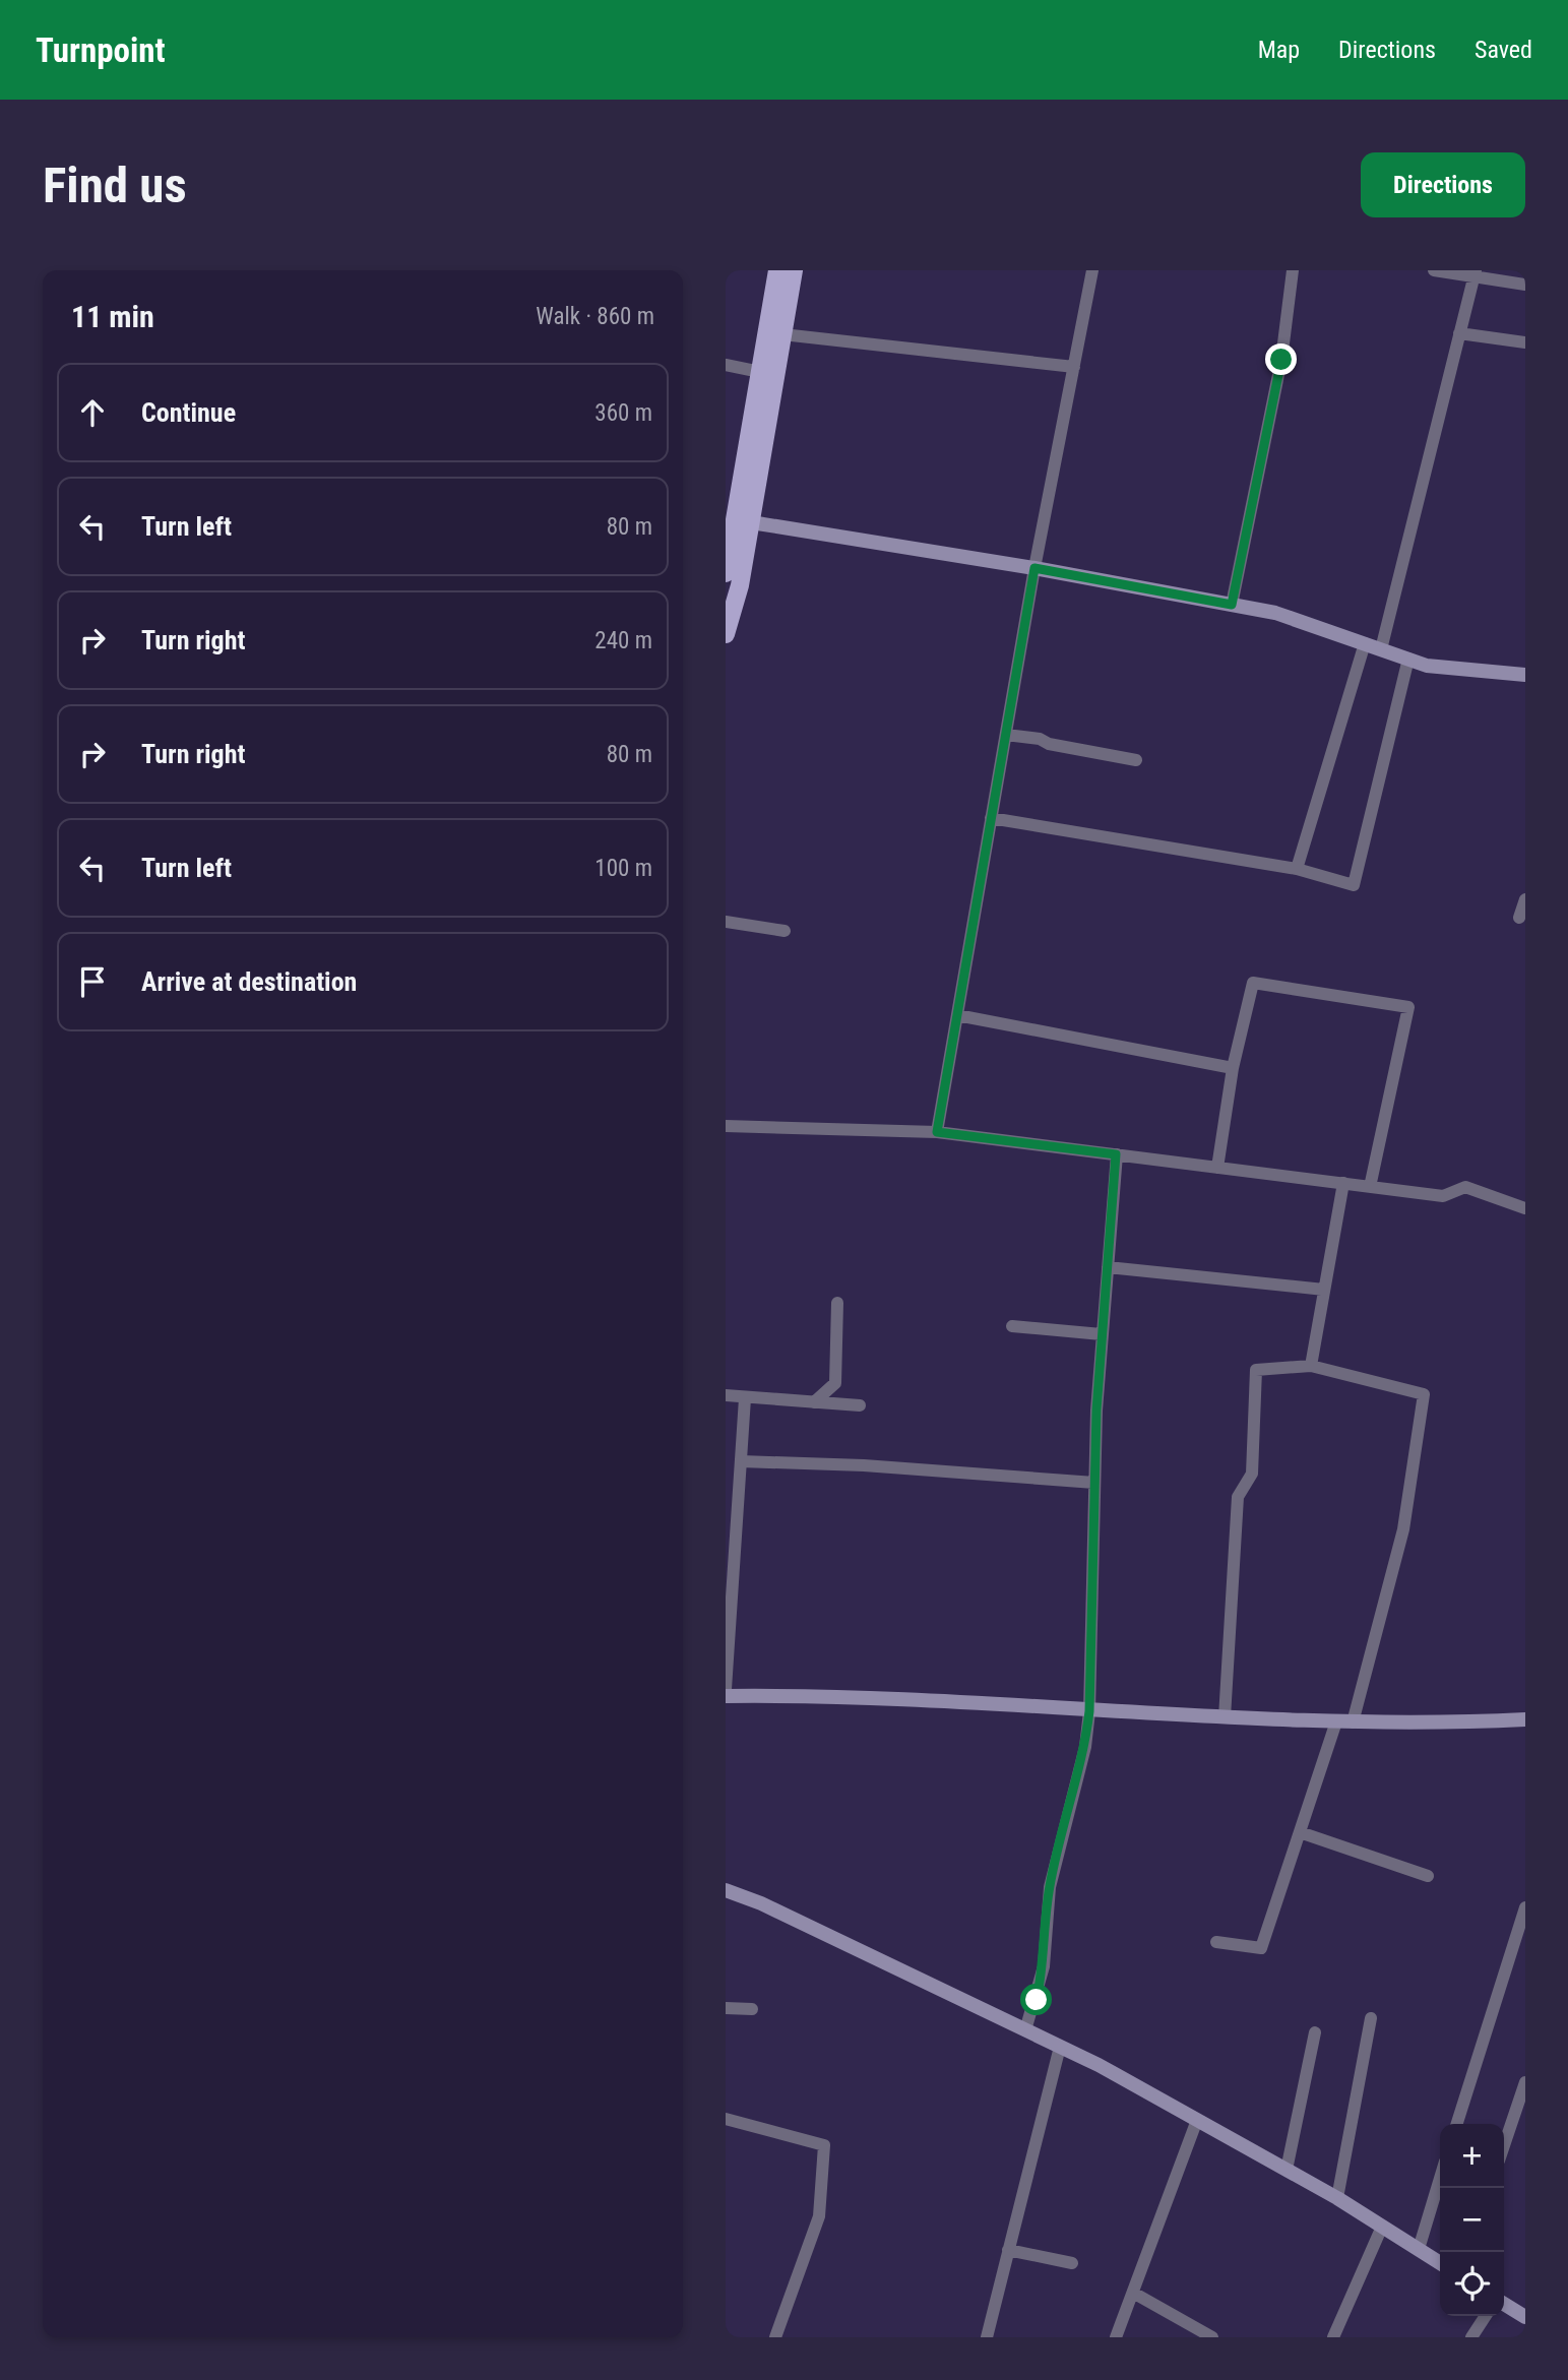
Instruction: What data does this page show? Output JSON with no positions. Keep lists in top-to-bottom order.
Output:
{
  "page": {
    "header": "Turnpoint",
    "nav": ["Map", "Directions", "Saved"],
    "buttons": "Directions",
    "title": "Find us",
    "heading": ["11 min", "Walk · 860 m"],
    "list": [
      ["Continue", "360 m"],
      ["Turn left", "80 m"],
      ["Turn right", "240 m"],
      ["Turn right", "80 m"],
      ["Turn left", "100 m"],
      "Arrive at destination"
    ],
    "map_buttons": ["+", "−"]
  }
}
